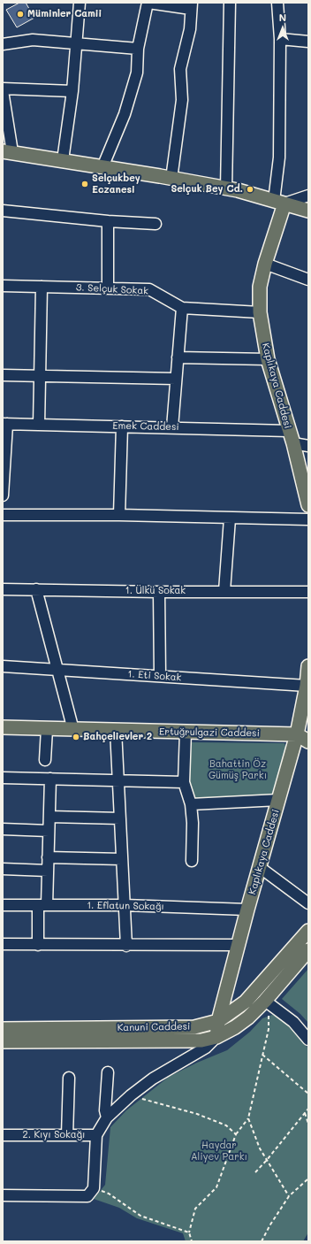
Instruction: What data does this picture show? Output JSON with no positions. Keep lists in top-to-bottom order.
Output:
{
  "streets": {
    "main road": ["Kaplıkaya Caddesi", "Ertuğrulgazi Caddesi", "Kanuni Caddesi"],
    "street": [
      "3. Selçuk Sokak",
      "Emek Caddesi",
      "1. Ülkü Sokak",
      "1. Eti Sokak",
      "1. Eflatun Sokağı",
      "2. Kıyı Sokağı"
    ]
  },
  "crossings": [
    ["3. Selçuk Sokak", "Kaplıkaya Caddesi"],
    ["Kaplıkaya Caddesi", "Emek Caddesi"],
    ["Kaplıkaya Caddesi", "1. Eti Sokak"],
    ["Kaplıkaya Caddesi", "Ertuğrulgazi Caddesi"],
    ["Kaplıkaya Caddesi", "1. Eflatun Sokağı"],
    ["Kaplıkaya Caddesi", "Kanuni Caddesi"],
    ["Kaplıkaya Caddesi", "2. Kıyı Sokağı"],
    ["Kanuni Caddesi", "2. Kıyı Sokağı"]
  ],
  "parks": ["Bahattin Öz Gümüş Parkı", "Haydar Aliyev Parkı"],
  "places": [
    "Müminler Camii",
    "Selçukbey Eczanesi",
    "Selçuk Bey Cd.",
    "Bahçelievler 2"
  ],
  "north": "top"
}
